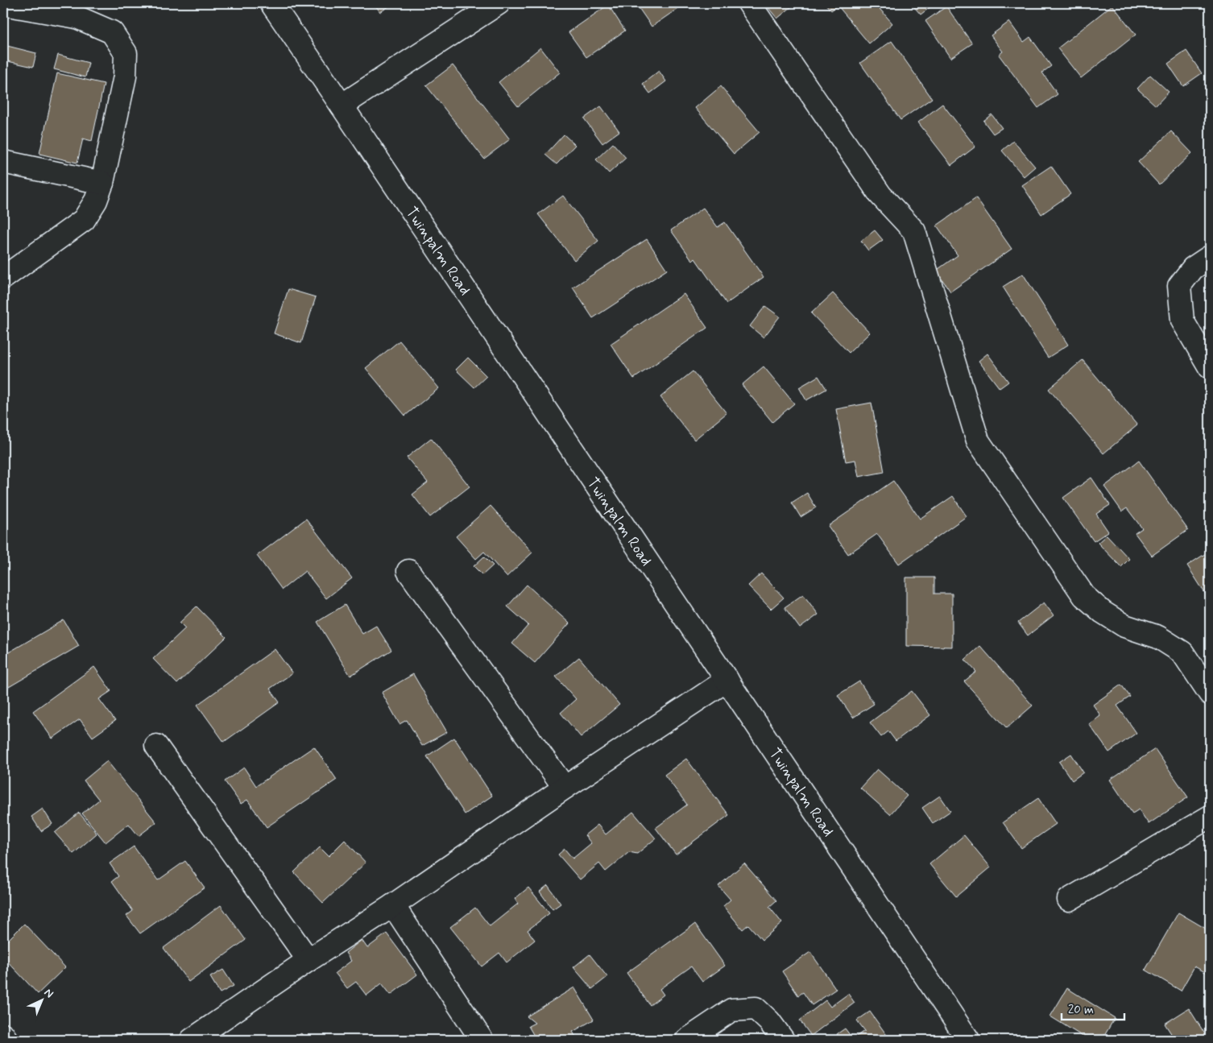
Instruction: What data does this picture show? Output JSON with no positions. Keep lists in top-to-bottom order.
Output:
{
  "streets": {
    "street": ["Twinpalm Road"]
  },
  "scale_bar": "20 m",
  "north": "top right"
}
